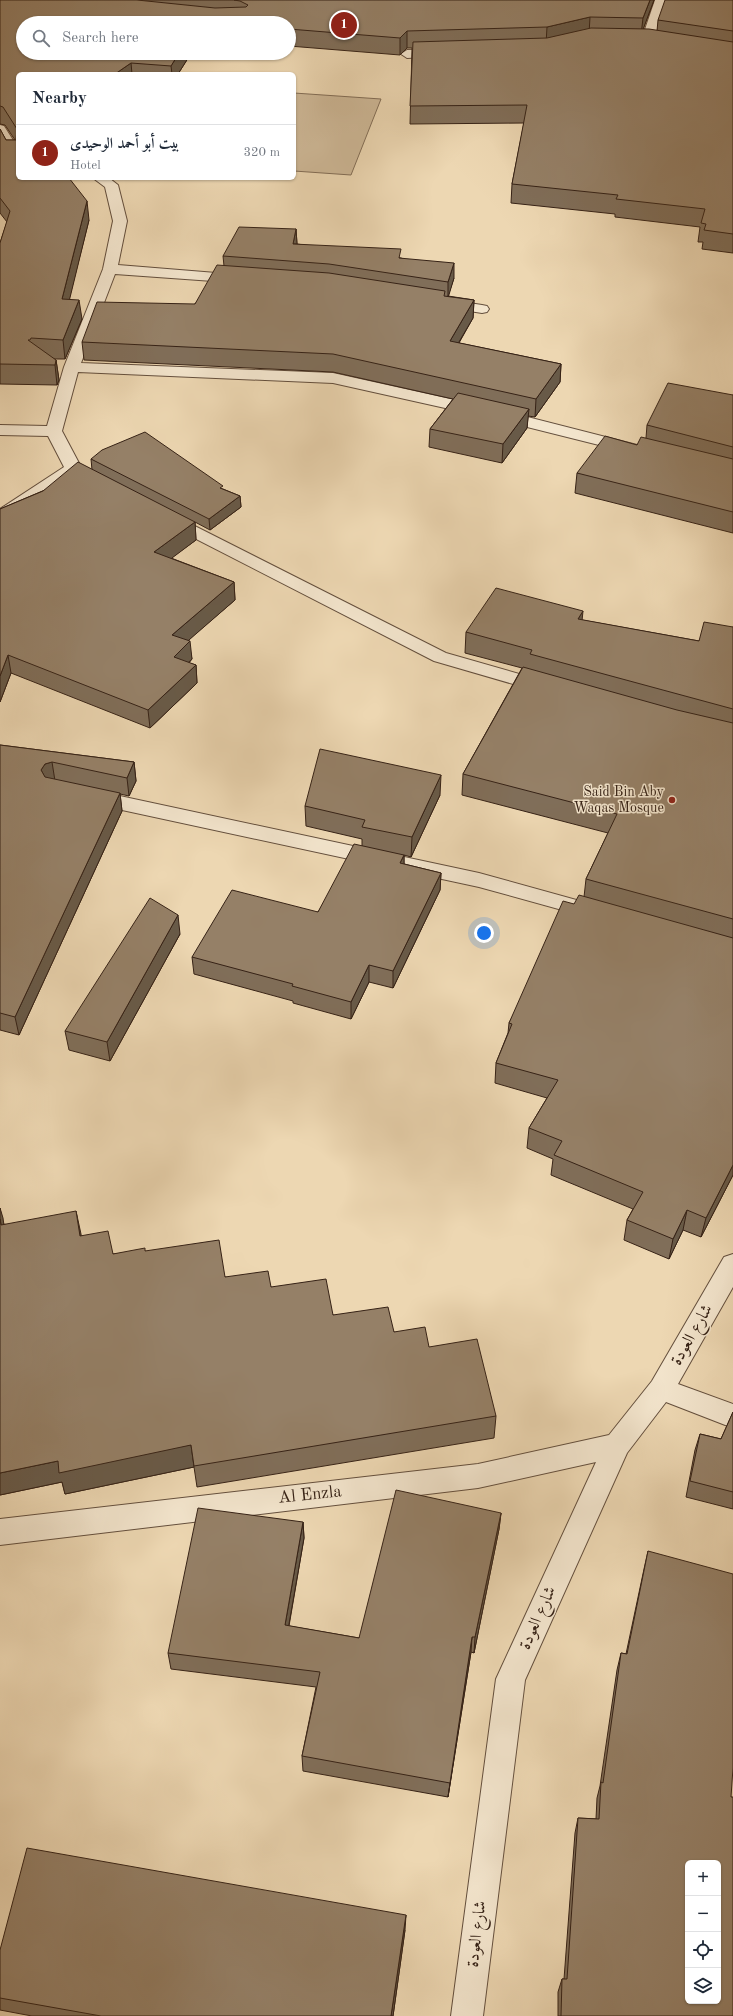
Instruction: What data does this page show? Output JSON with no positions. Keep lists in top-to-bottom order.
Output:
{
  "streets": {
    "street": ["شارع العودة", "Al Enzla"]
  },
  "crossings": [
    ["شارع العودة", "Al Enzla"]
  ],
  "places": ["Said Bin Aby Waqas Mosque"],
  "page": {
    "pins": "1",
    "search": "Search here",
    "heading": "Nearby",
    "list": [
      {
        "mark": "1",
        "name": "بيت أبو أحمد الوحيدى",
        "note": "Hotel",
        "value": "320 m"
      }
    ],
    "map_buttons": ["+", "−"]
  }
}
